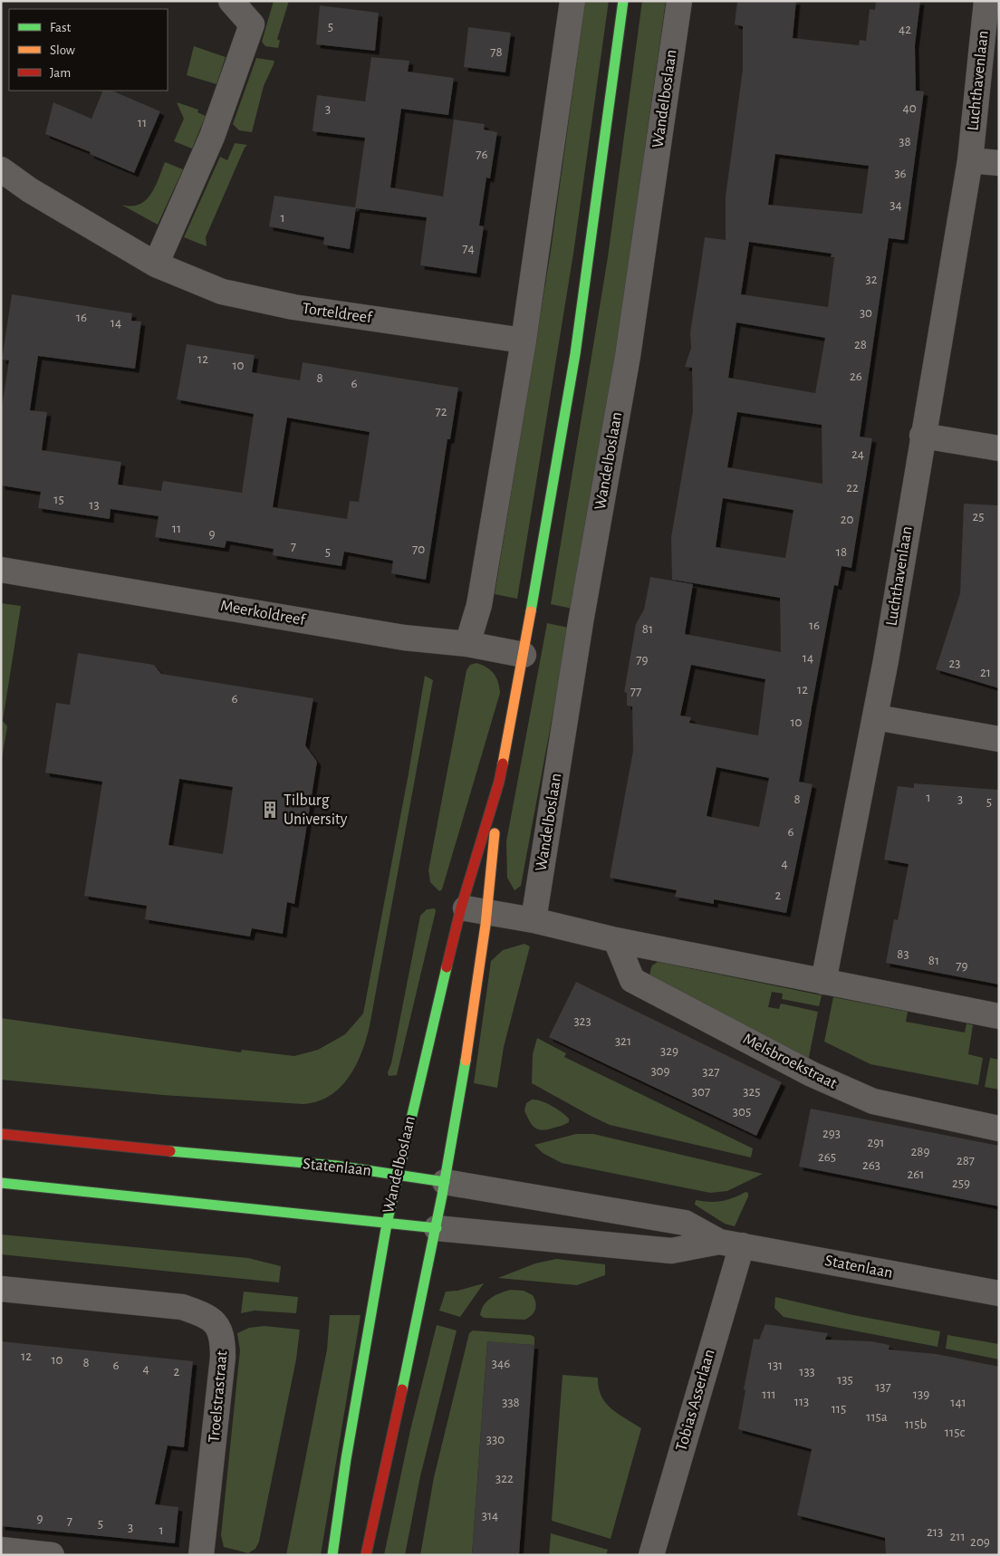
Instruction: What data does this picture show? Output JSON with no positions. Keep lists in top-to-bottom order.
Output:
{
  "streets": {
    "street": [
      "Luchthavenlaan",
      "Wandelboslaan",
      "Torteldreef",
      "Meerkoldreef",
      "Melsbroekstraat",
      "Statenlaan",
      "Troelstrastraat",
      "Tobias Asserlaan"
    ]
  },
  "crossings": [
    ["Wandelboslaan", "Meerkoldreef"],
    ["Wandelboslaan", "Statenlaan"],
    ["Statenlaan", "Tobias Asserlaan"]
  ],
  "places": {
    "building": ["Tilburg University"]
  },
  "house_numbers": [
    "5",
    "42",
    "78",
    "40",
    "3",
    "11",
    "38",
    "76",
    "36",
    "34",
    "1",
    "74",
    "32",
    "30",
    "16",
    "14",
    "28",
    "12",
    "10",
    "26",
    "8",
    "6",
    "72",
    "24",
    "22",
    "15",
    "13",
    "25",
    "20",
    "11",
    "9",
    "7",
    "70",
    "5",
    "18",
    "16",
    "81",
    "14",
    "79",
    "23",
    "21",
    "12",
    "77",
    "6",
    "10",
    "1",
    "8",
    "3",
    "5",
    "6",
    "4",
    "2",
    "83",
    "81",
    "79",
    "323",
    "321",
    "329",
    "309",
    "327",
    "307",
    "325",
    "305",
    "293",
    "291",
    "289",
    "265",
    "287",
    "263",
    "261",
    "259",
    "12",
    "10",
    "8",
    "346",
    "6",
    "131",
    "4",
    "2",
    "133",
    "135",
    "137",
    "111",
    "139",
    "113",
    "338",
    "141",
    "115",
    "115a",
    "115b",
    "115c",
    "330",
    "322",
    "314",
    "9",
    "7",
    "5",
    "3",
    "1",
    "213",
    "211",
    "209"
  ],
  "legend": ["Fast", "Slow", "Jam"]
}
